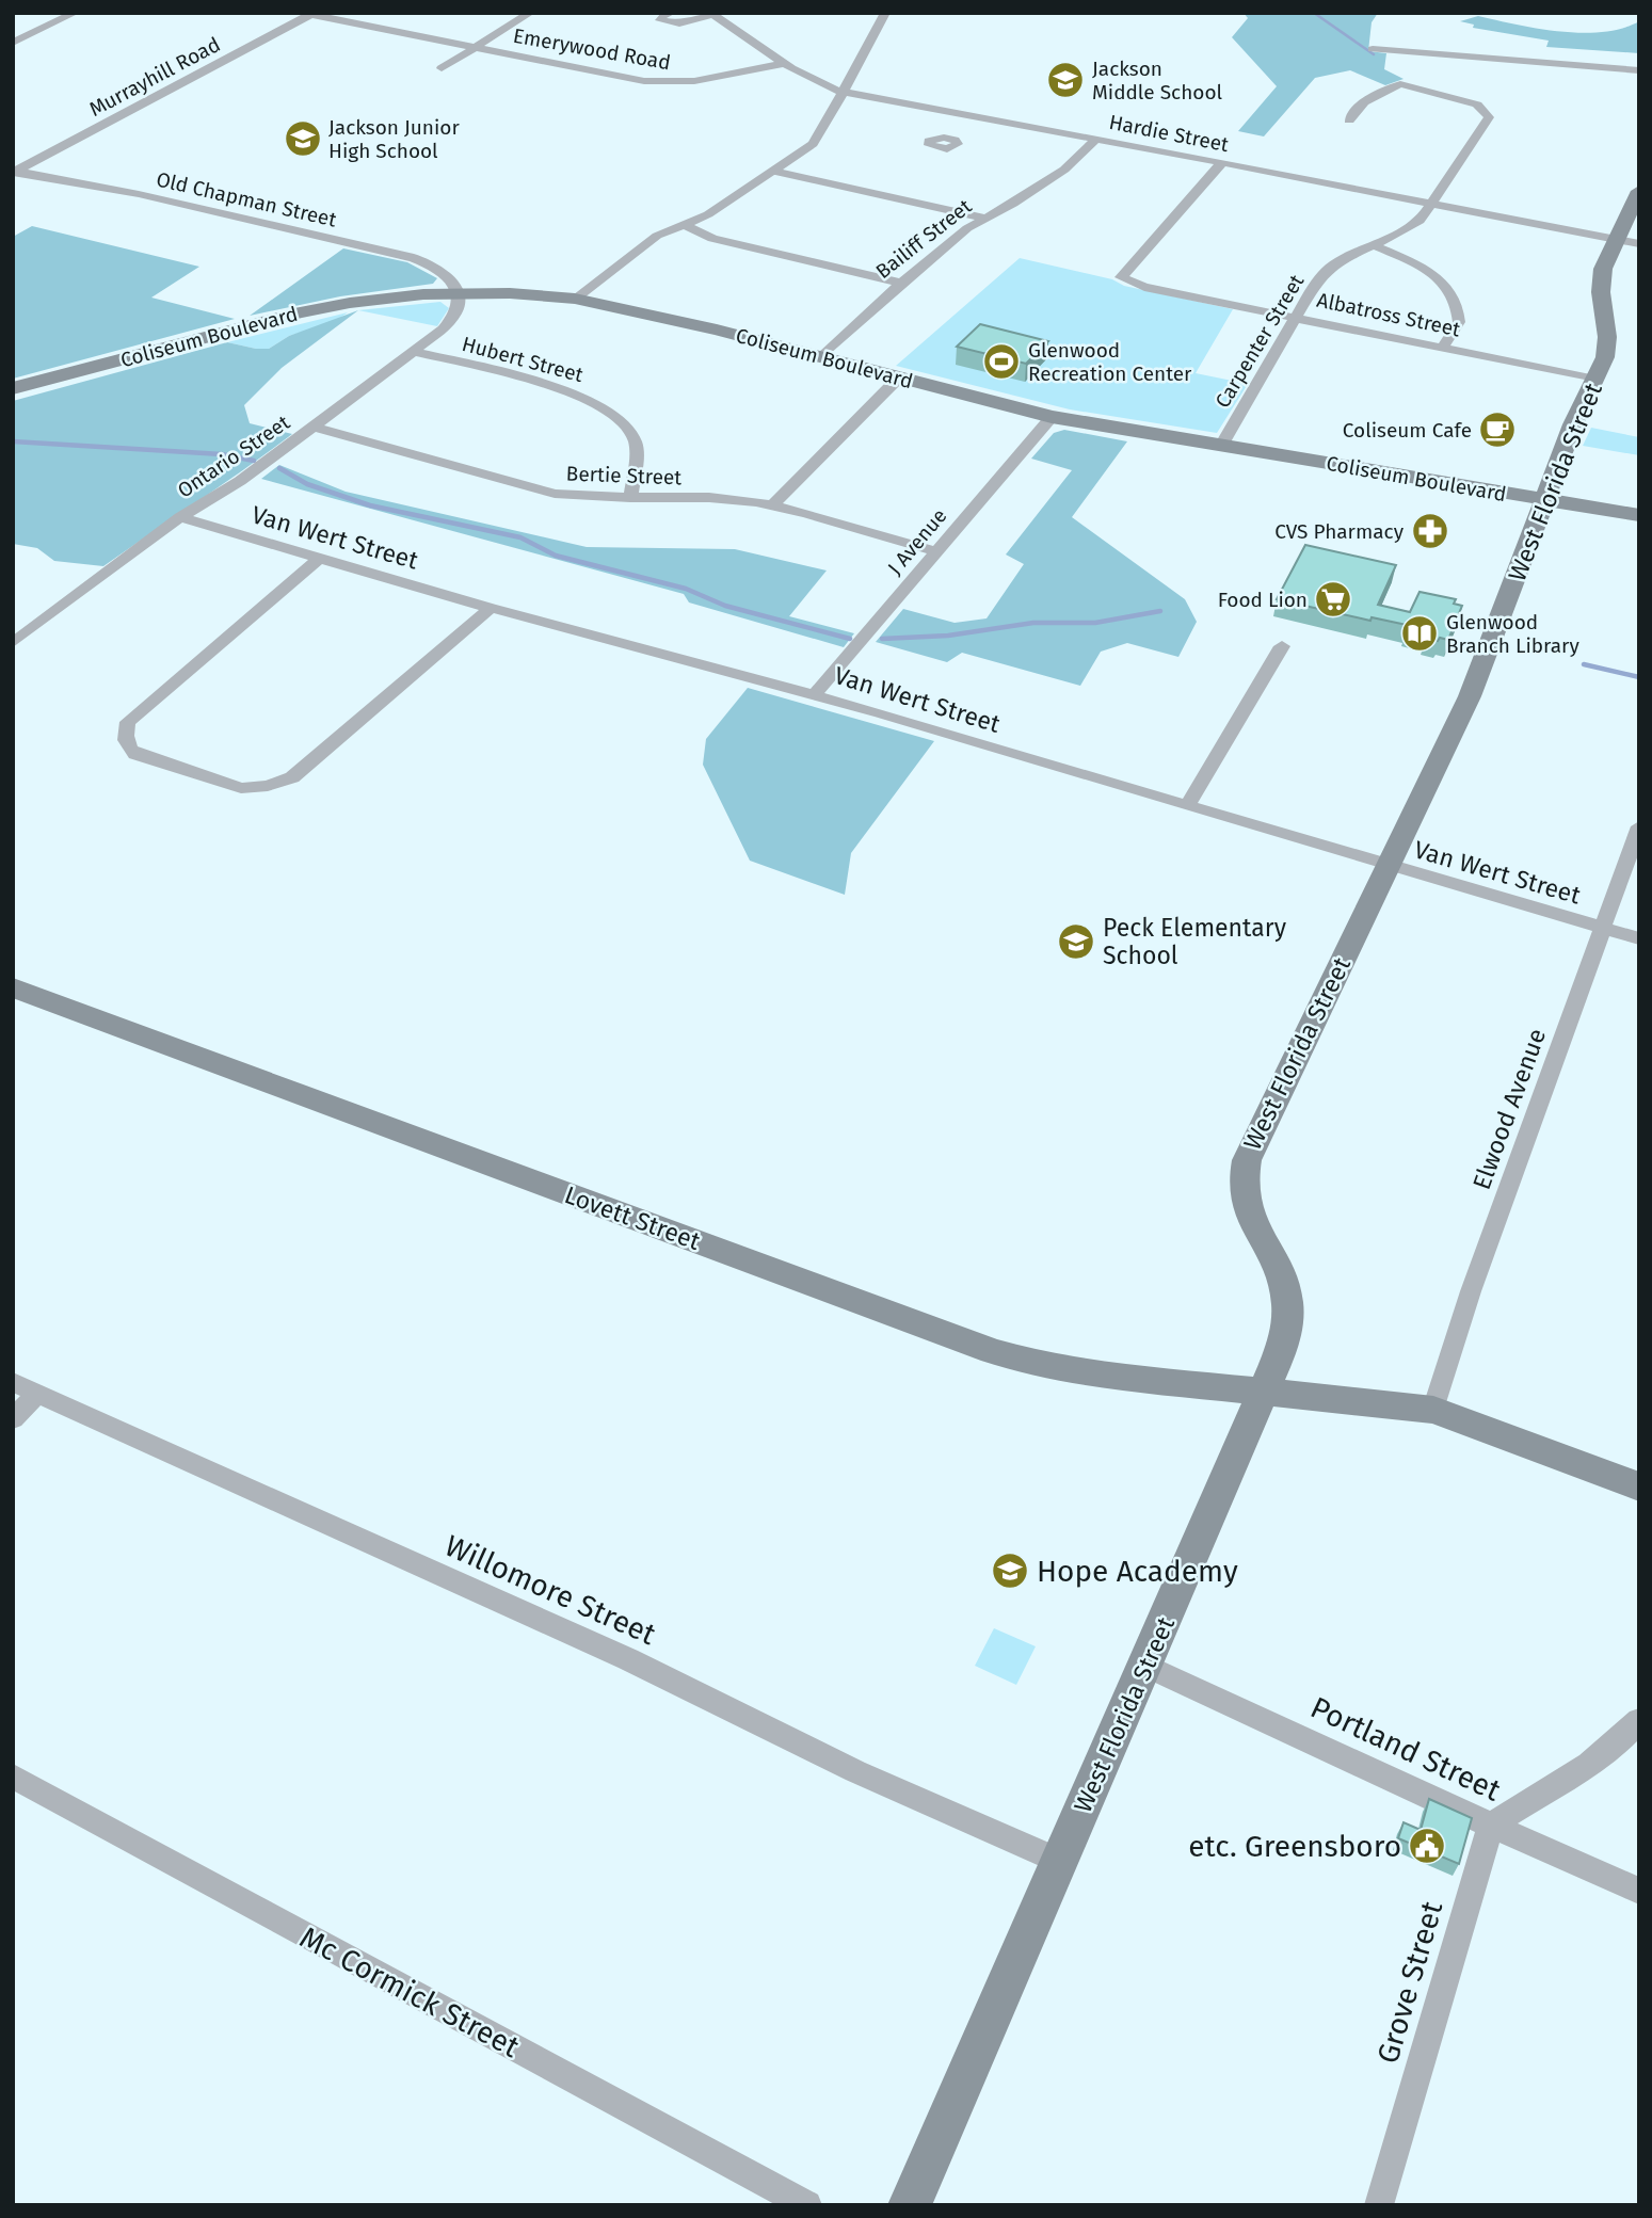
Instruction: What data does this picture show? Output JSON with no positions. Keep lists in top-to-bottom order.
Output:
{
  "streets": {
    "main road": ["Coliseum Boulevard", "West Florida Street", "Lovett Street"],
    "street": [
      "Emerywood Road",
      "Murrayhill Road",
      "Hardie Street",
      "Old Chapman Street",
      "Bailiff Street",
      "Albatross Street",
      "Carpenter Street",
      "Hubert Street",
      "Ontario Street",
      "Bertie Street",
      "Van Wert Street",
      "J Avenue",
      "Elwood Avenue",
      "Willomore Street",
      "Portland Street",
      "Grove Street",
      "Mc Cormick Street"
    ]
  },
  "crossings": [
    ["Emerywood Road", "Murrayhill Road"],
    ["Emerywood Road", "Hardie Street"],
    ["Murrayhill Road", "Old Chapman Street"],
    ["Hardie Street", "Bailiff Street"],
    ["Hardie Street", "Albatross Street"],
    ["Hardie Street", "Carpenter Street"],
    ["Hardie Street", "West Florida Street"],
    ["Old Chapman Street", "Coliseum Boulevard"],
    ["Old Chapman Street", "Ontario Street"],
    ["Bailiff Street", "Coliseum Boulevard"],
    ["Albatross Street", "Carpenter Street"],
    ["Albatross Street", "West Florida Street"],
    ["Coliseum Boulevard", "Carpenter Street"],
    ["Coliseum Boulevard", "Ontario Street"],
    ["Coliseum Boulevard", "West Florida Street"],
    ["Coliseum Boulevard", "J Avenue"],
    ["Hubert Street", "Ontario Street"],
    ["Hubert Street", "Bertie Street"],
    ["Ontario Street", "Bertie Street"],
    ["Ontario Street", "Van Wert Street"],
    ["Bertie Street", "J Avenue"],
    ["West Florida Street", "Van Wert Street"],
    ["West Florida Street", "Lovett Street"],
    ["West Florida Street", "Willomore Street"],
    ["West Florida Street", "Portland Street"],
    ["Van Wert Street", "J Avenue"],
    ["Van Wert Street", "Elwood Avenue"],
    ["Elwood Avenue", "Lovett Street"],
    ["Portland Street", "Grove Street"]
  ],
  "places": {
    "school or university": [
      "Jackson Middle School",
      "Jackson Junior High School",
      "Peck Elementary School",
      "Hope Academy"
    ],
    "sports": ["Glenwood Recreation Center"],
    "cafe": ["Coliseum Cafe"],
    "pharmacy": ["CVS Pharmacy"],
    "supermarket": ["Food Lion"],
    "library": ["Glenwood Branch Library"],
    "public building": ["etc. Greensboro"]
  }
}
